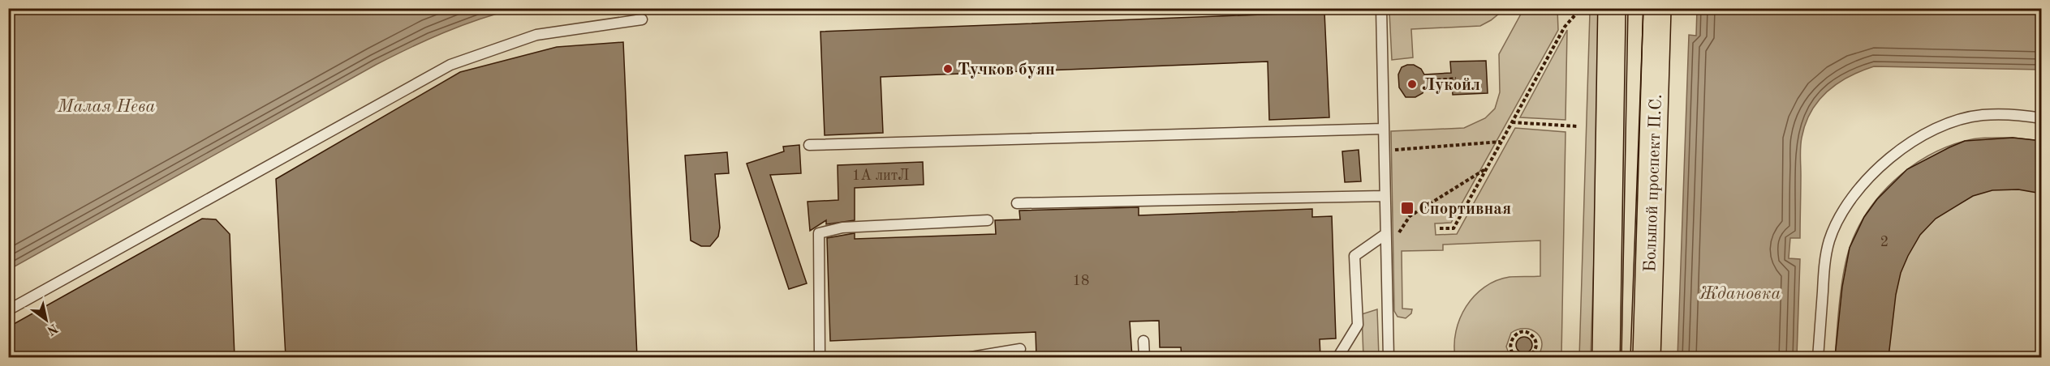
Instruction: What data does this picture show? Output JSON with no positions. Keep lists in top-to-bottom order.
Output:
{
  "streets": {
    "main road": ["Большой проспект П.С."]
  },
  "water": ["Малая Нева", "Ждановка"],
  "places": {
    "other": ["Тучков буян", "Лукойл"],
    "transit": ["Спортивная"]
  },
  "house_numbers": ["1А литЛ", "2", "18"],
  "north": "bottom right"
}
